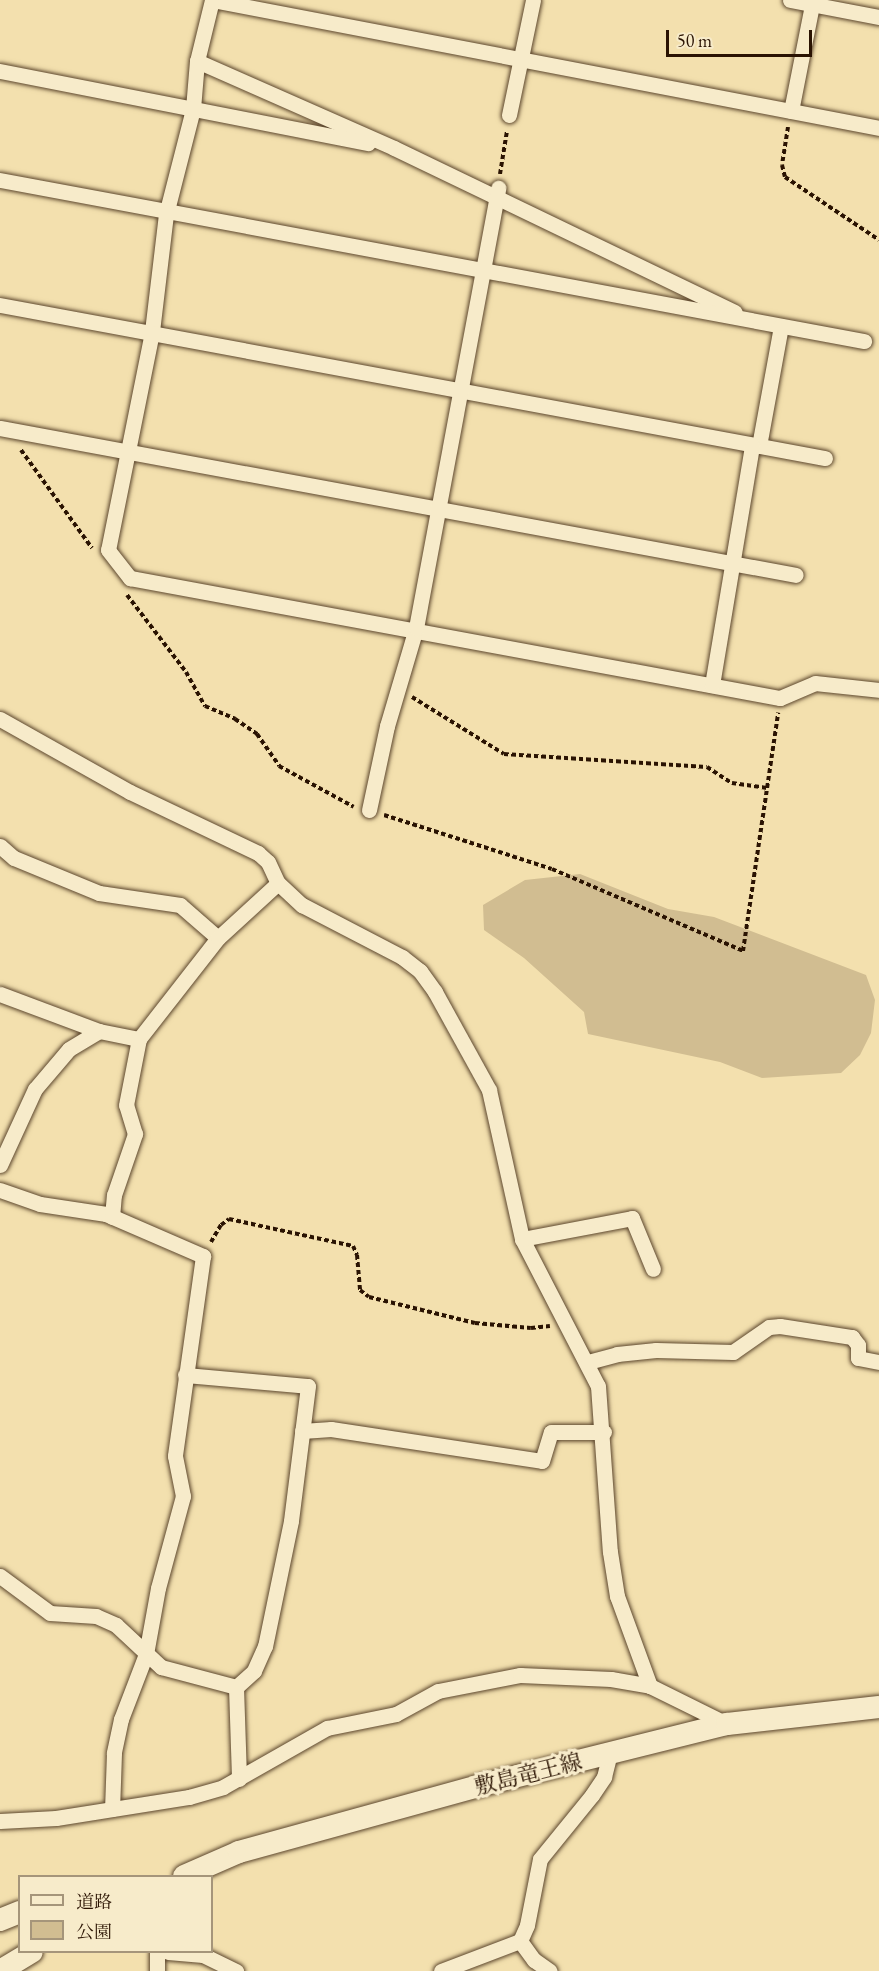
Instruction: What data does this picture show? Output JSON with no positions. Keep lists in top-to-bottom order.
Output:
{
  "streets": {
    "main road": ["敷島竜王線"]
  },
  "legend": ["道路", "公園"],
  "scale_bar": "50 m"
}
